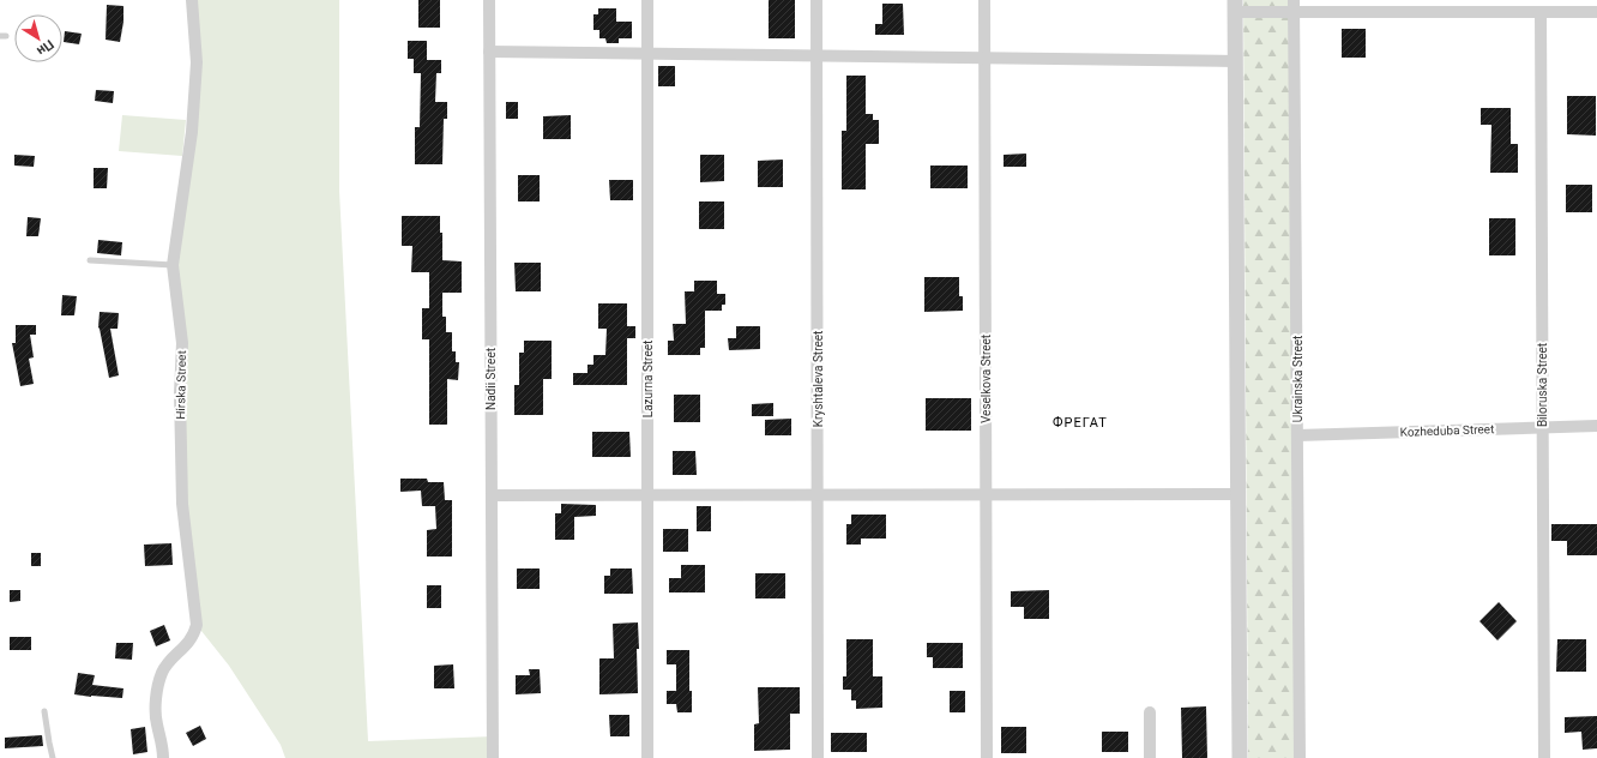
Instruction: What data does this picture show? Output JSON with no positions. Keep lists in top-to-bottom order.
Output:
{
  "streets": {
    "street": [
      "Nadii Street",
      "Lazurna Street",
      "Kryshtaleva Street",
      "Veselkova Street",
      "Ukrainska Street",
      "Hirska Street",
      "Biloruska Street",
      "Kozheduba Street"
    ]
  },
  "crossings": [
    ["Ukrainska Street", "Kozheduba Street"],
    ["Biloruska Street", "Kozheduba Street"]
  ],
  "districts": ["ФРЕГАТ"],
  "north": "bottom right"
}
